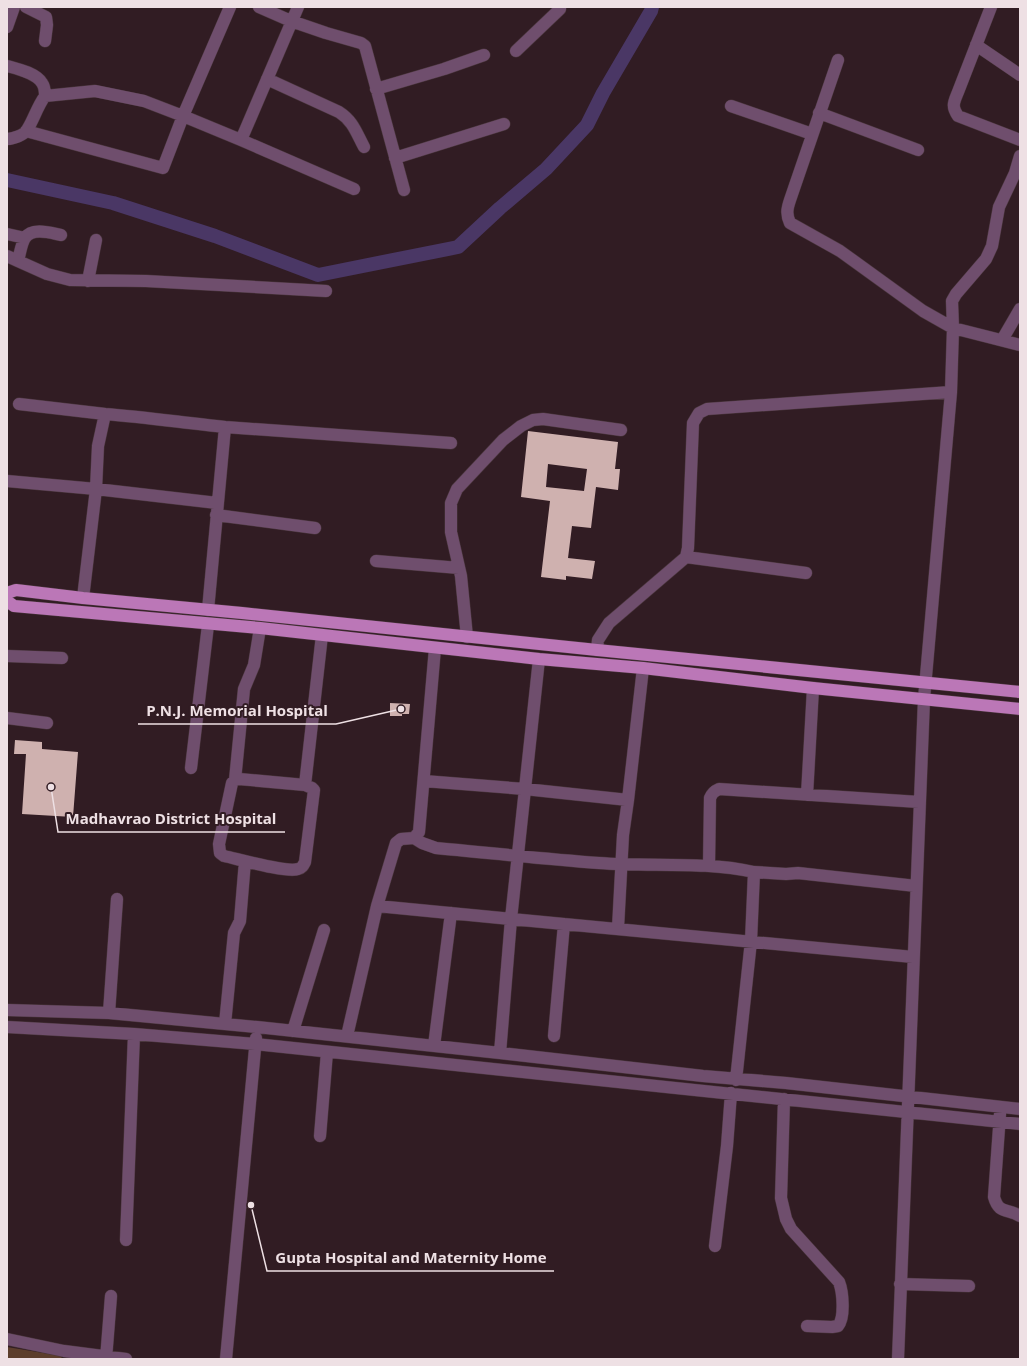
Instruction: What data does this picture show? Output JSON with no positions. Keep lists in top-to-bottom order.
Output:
{
  "places": ["P.N.J. Memorial Hospital", "Madhavrao District Hospital", "Gupta Hospital and Maternity Home"]
}
